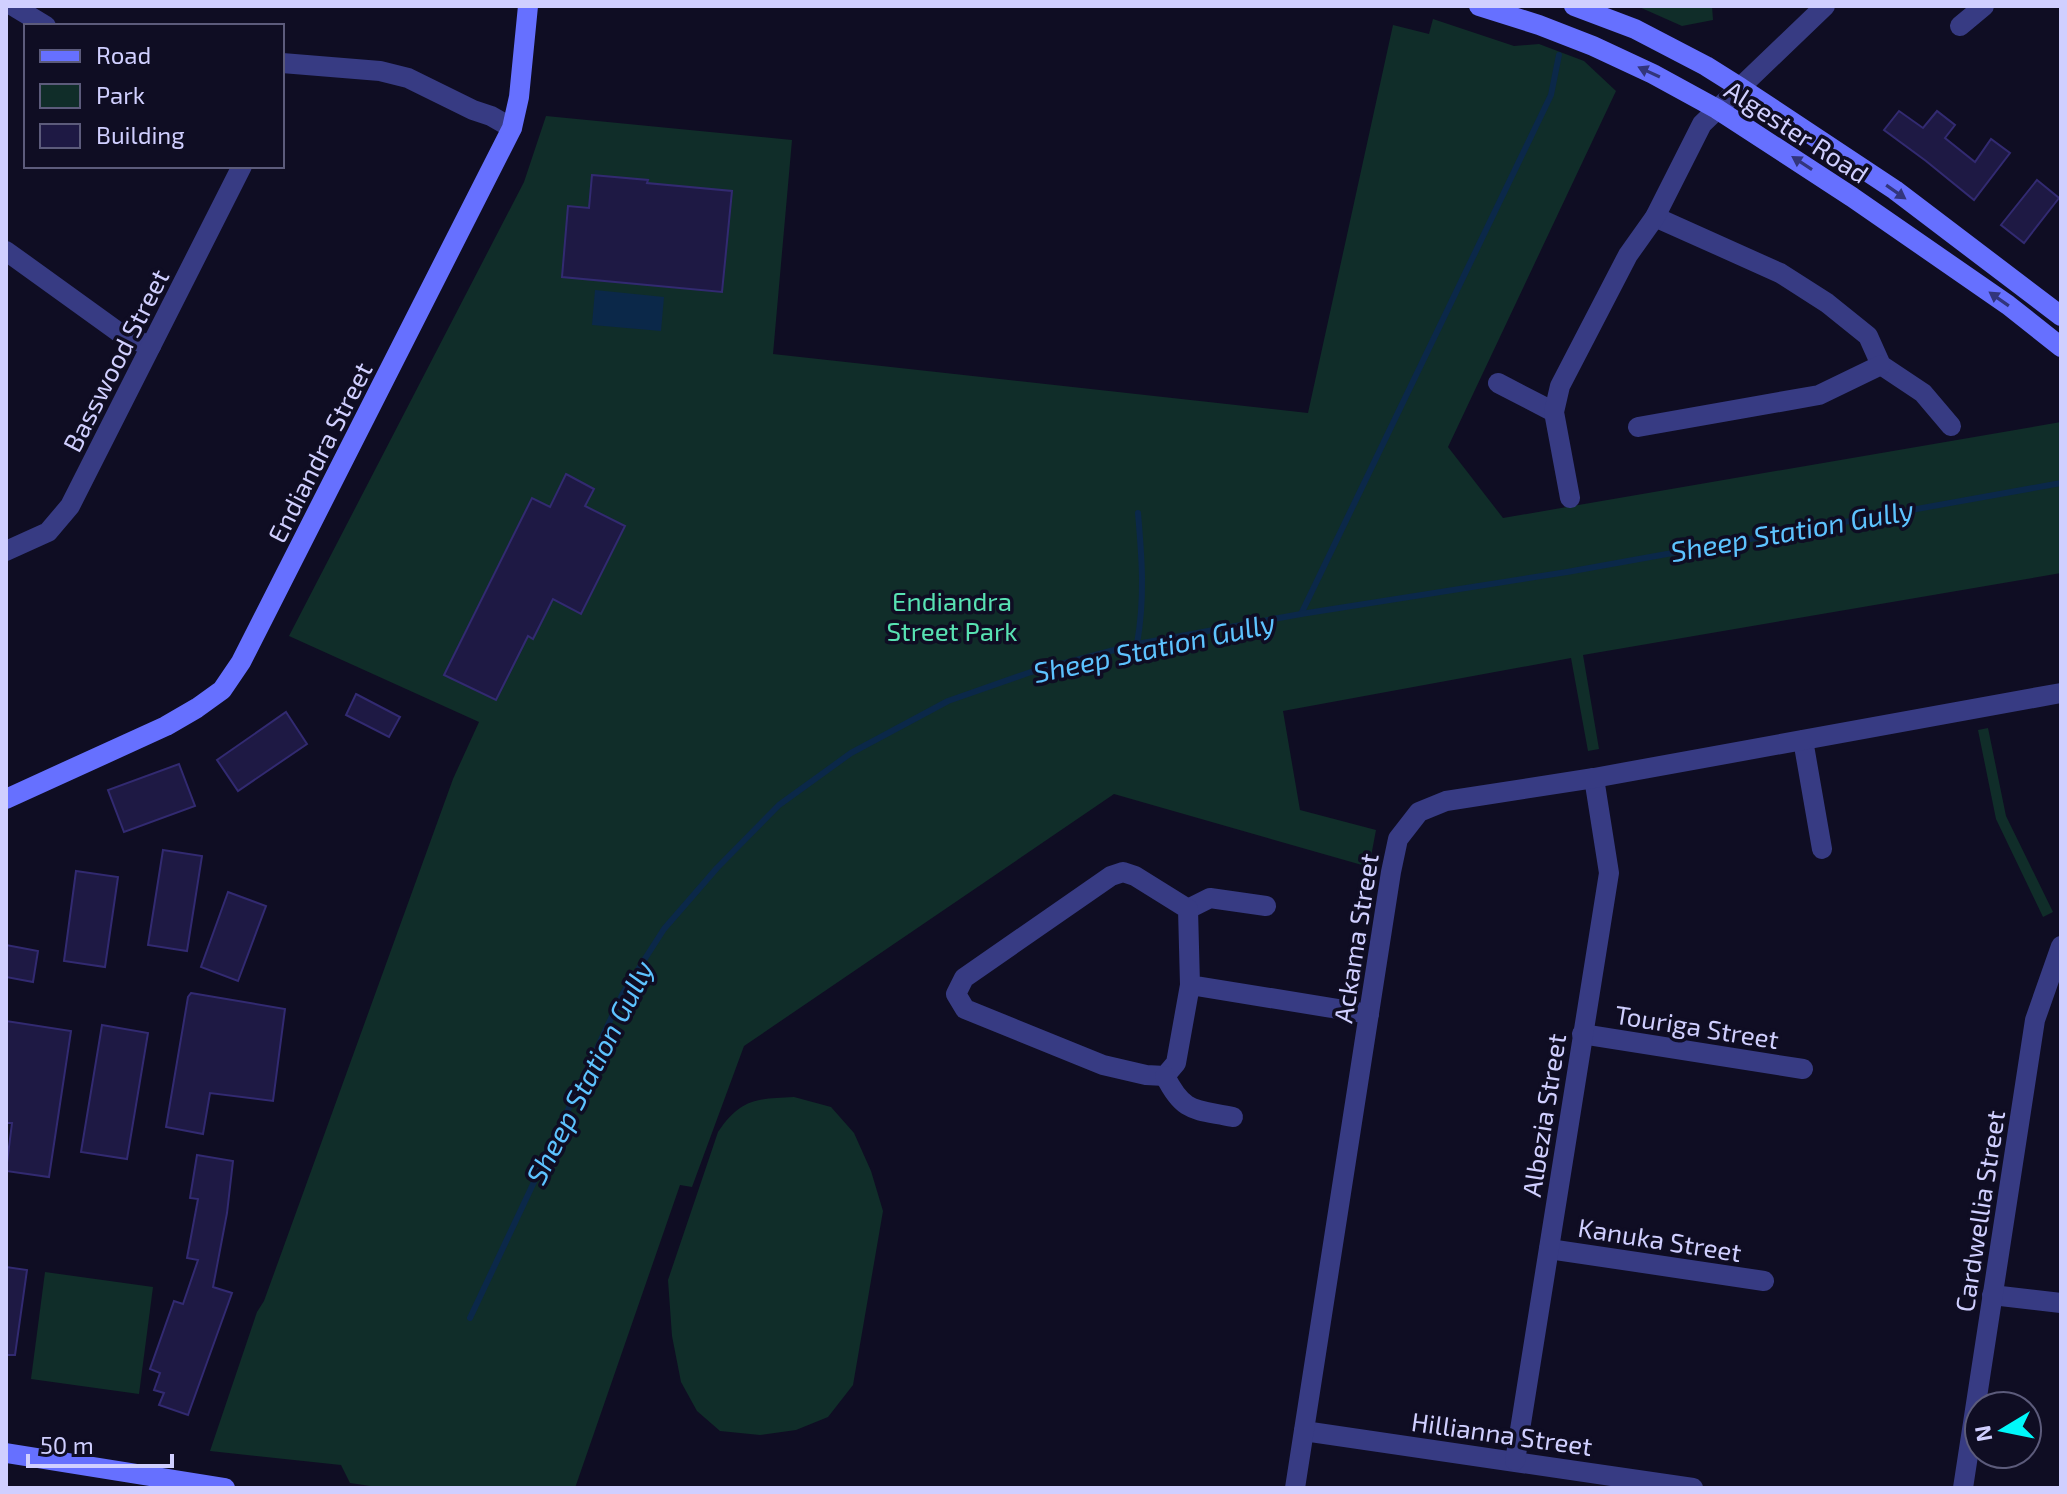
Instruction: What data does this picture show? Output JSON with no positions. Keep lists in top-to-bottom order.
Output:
{
  "streets": {
    "main road": ["Algester Road", "Endiandra Street"],
    "street": [
      "Basswood Street",
      "Ackama Street",
      "Touriga Street",
      "Albezia Street",
      "Cardwellia Street",
      "Kanuka Street",
      "Hillianna Street"
    ]
  },
  "crossings": [
    ["Ackama Street", "Albezia Street"],
    ["Ackama Street", "Hillianna Street"],
    ["Touriga Street", "Albezia Street"],
    ["Albezia Street", "Kanuka Street"],
    ["Albezia Street", "Hillianna Street"]
  ],
  "water": ["Sheep Station Gully"],
  "parks": ["Endiandra Street Park"],
  "legend": ["Road", "Park", "Building"],
  "scale_bar": "50 m",
  "north": "left"
}
